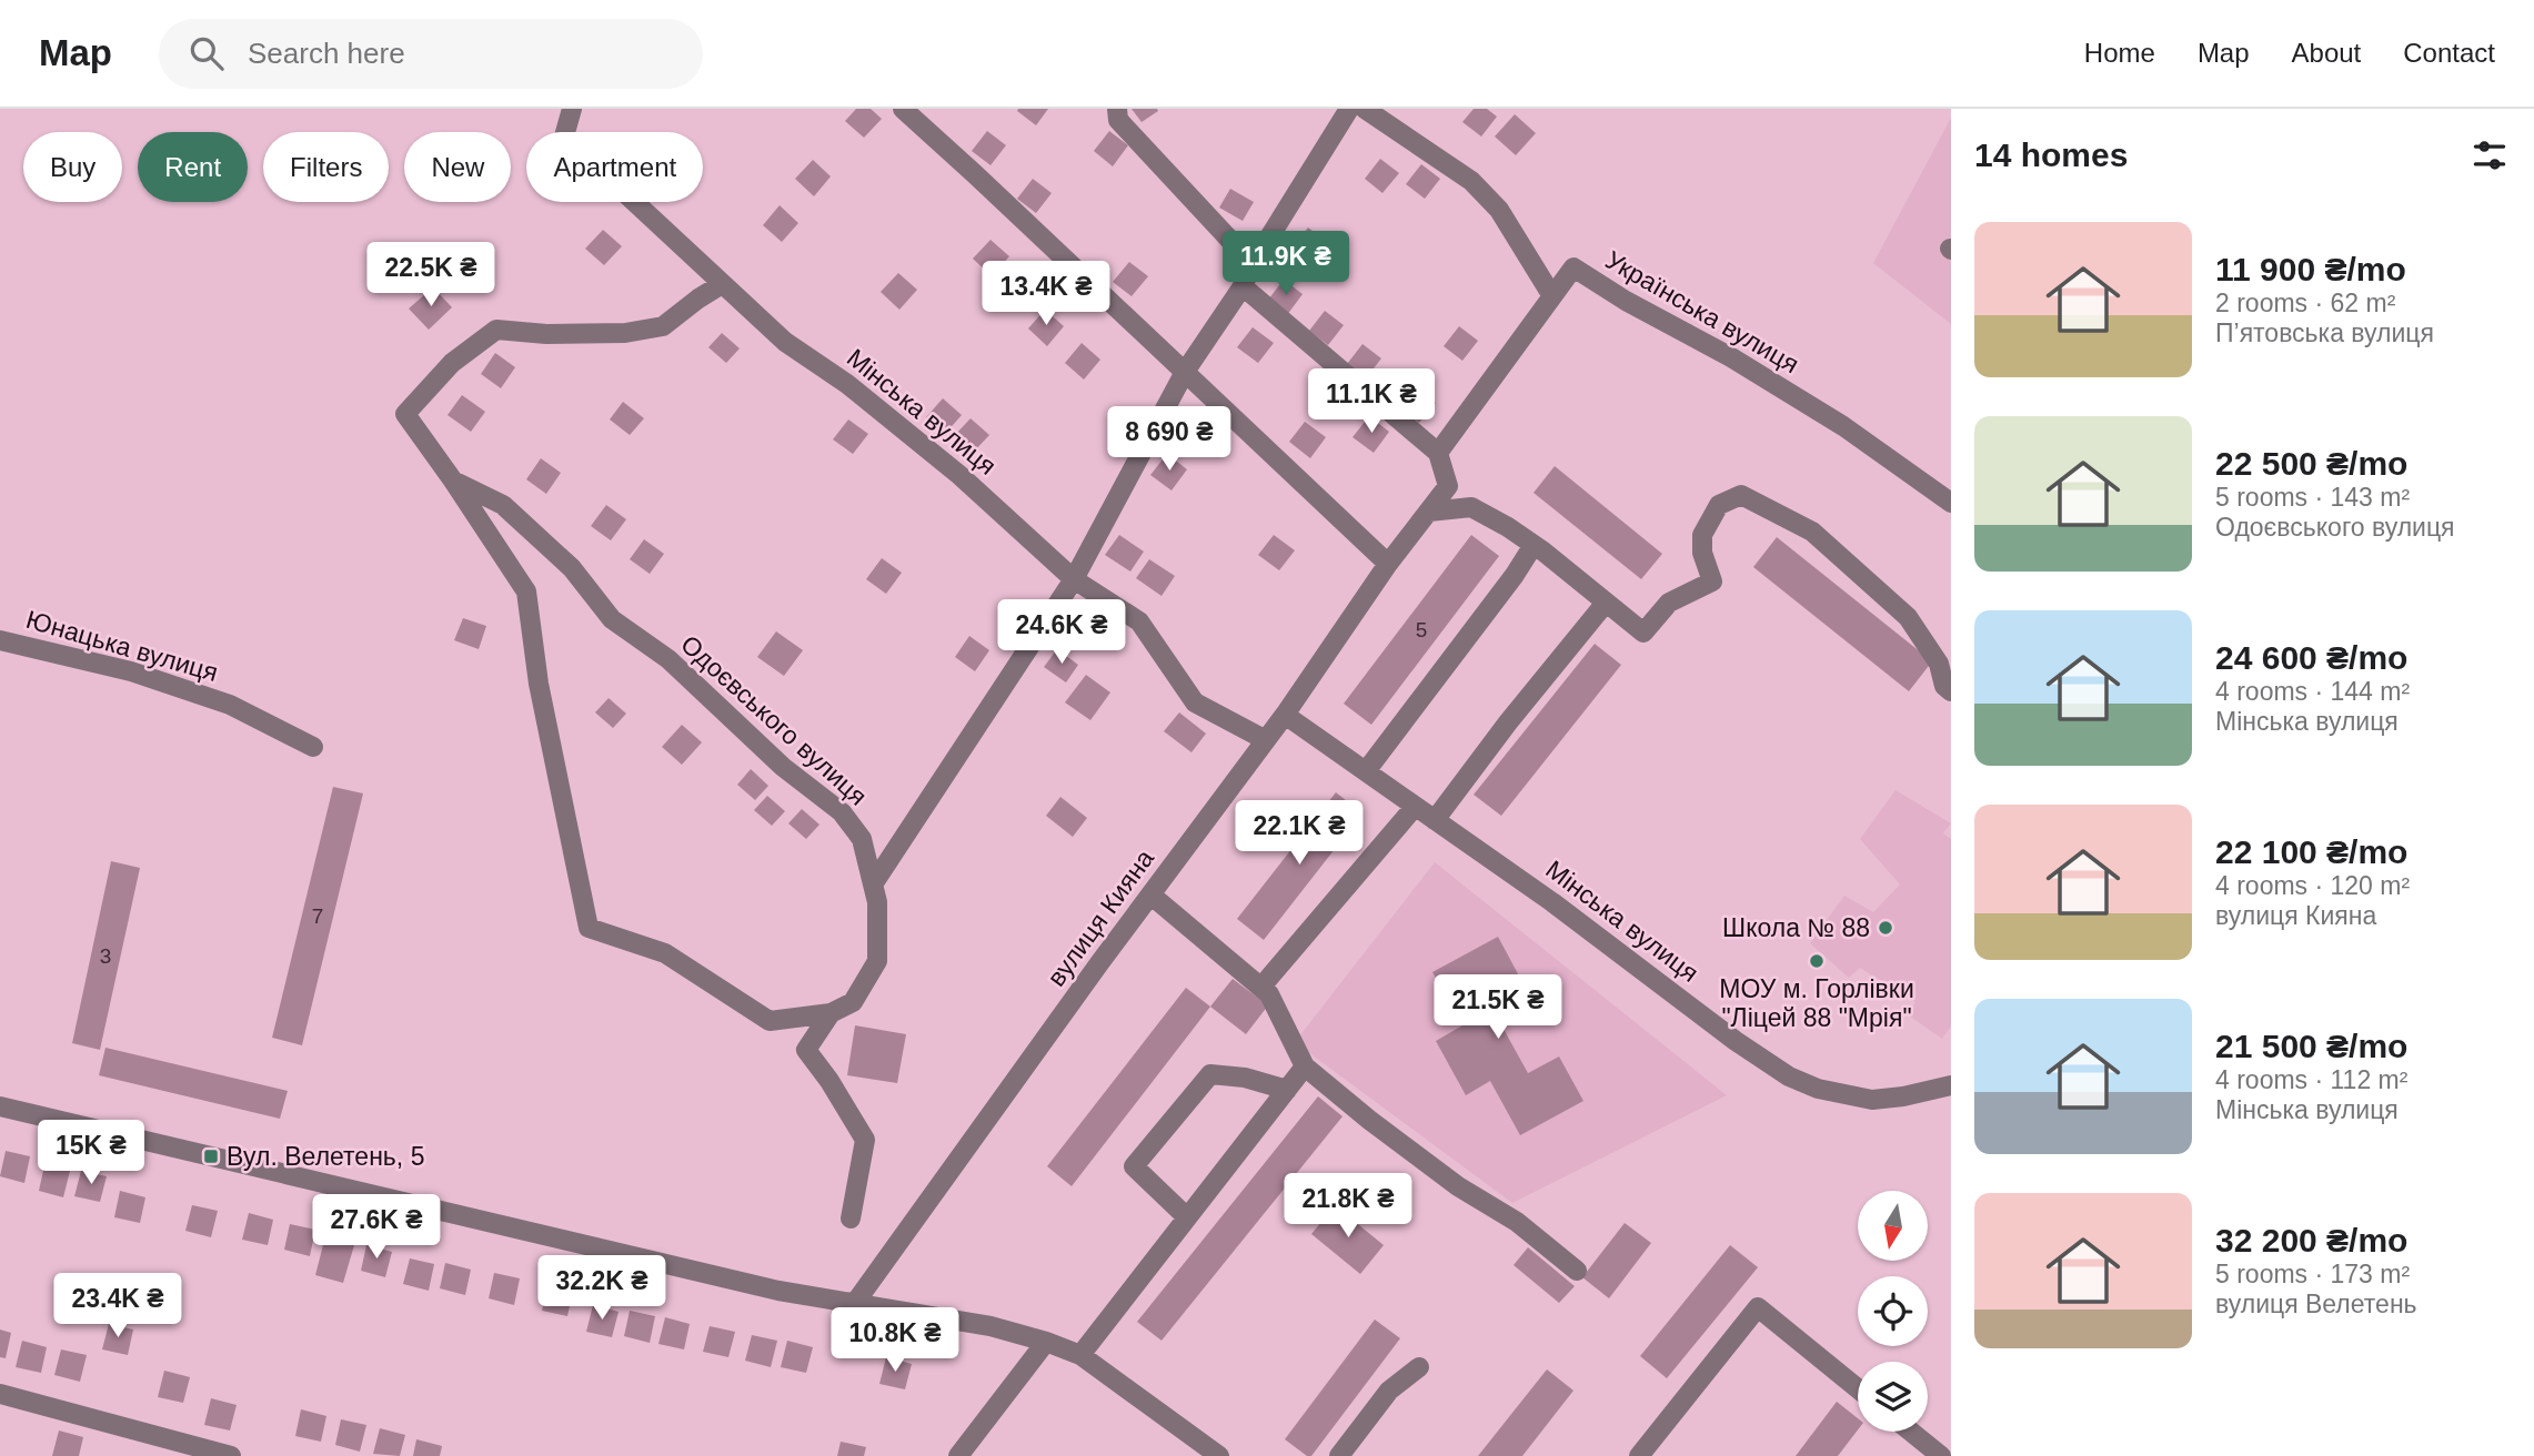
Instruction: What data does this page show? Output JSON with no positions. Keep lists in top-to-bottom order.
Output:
{
  "streets": {
    "street": [
      "Українська вулиця",
      "Мінська вулиця",
      "Юнацька вулиця",
      "Одоєвського вулиця",
      "вулиця Кияна"
    ]
  },
  "crossings": [
    ["Мінська вулиця", "Одоєвського вулиця"],
    ["Мінська вулиця", "вулиця Кияна"]
  ],
  "places": {
    "other": ["Школа № 88", "МОУ м. Горлівки \"Ліцей 88 \"Мрія\""],
    "transit": ["Вул. Велетень, 5"]
  },
  "house_numbers": ["5", "7", "3"],
  "north": "bottom",
  "page": {
    "header": "Map",
    "search": "Search here",
    "nav": [
      "Home",
      "Map",
      "About",
      "Contact"
    ],
    "heading": "14 homes",
    "chip": [
      "Buy",
      "Rent",
      "Filters",
      "New",
      "Apartment"
    ],
    "list": [
      {
        "name": "11 900 ₴/mo",
        "note": "2 rooms · 62 m² · П’ятовська вулиця"
      },
      {
        "name": "22 500 ₴/mo",
        "note": "5 rooms · 143 m² · Одоєвського вулиця"
      },
      {
        "name": "24 600 ₴/mo",
        "note": "4 rooms · 144 m² · Мінська вулиця"
      },
      {
        "name": "22 100 ₴/mo",
        "note": "4 rooms · 120 m² · вулиця Кияна"
      },
      {
        "name": "21 500 ₴/mo",
        "note": "4 rooms · 112 m² · Мінська вулиця"
      },
      {
        "name": "32 200 ₴/mo",
        "note": "5 rooms · 173 m² · вулиця Велетень"
      }
    ],
    "price": [
      "11.9K ₴",
      "22.5K ₴",
      "13.4K ₴",
      "11.1K ₴",
      "8 690 ₴",
      "24.6K ₴",
      "22.1K ₴",
      "21.5K ₴",
      "15K ₴",
      "21.8K ₴",
      "27.6K ₴",
      "32.2K ₴",
      "23.4K ₴",
      "10.8K ₴"
    ]
  }
}
